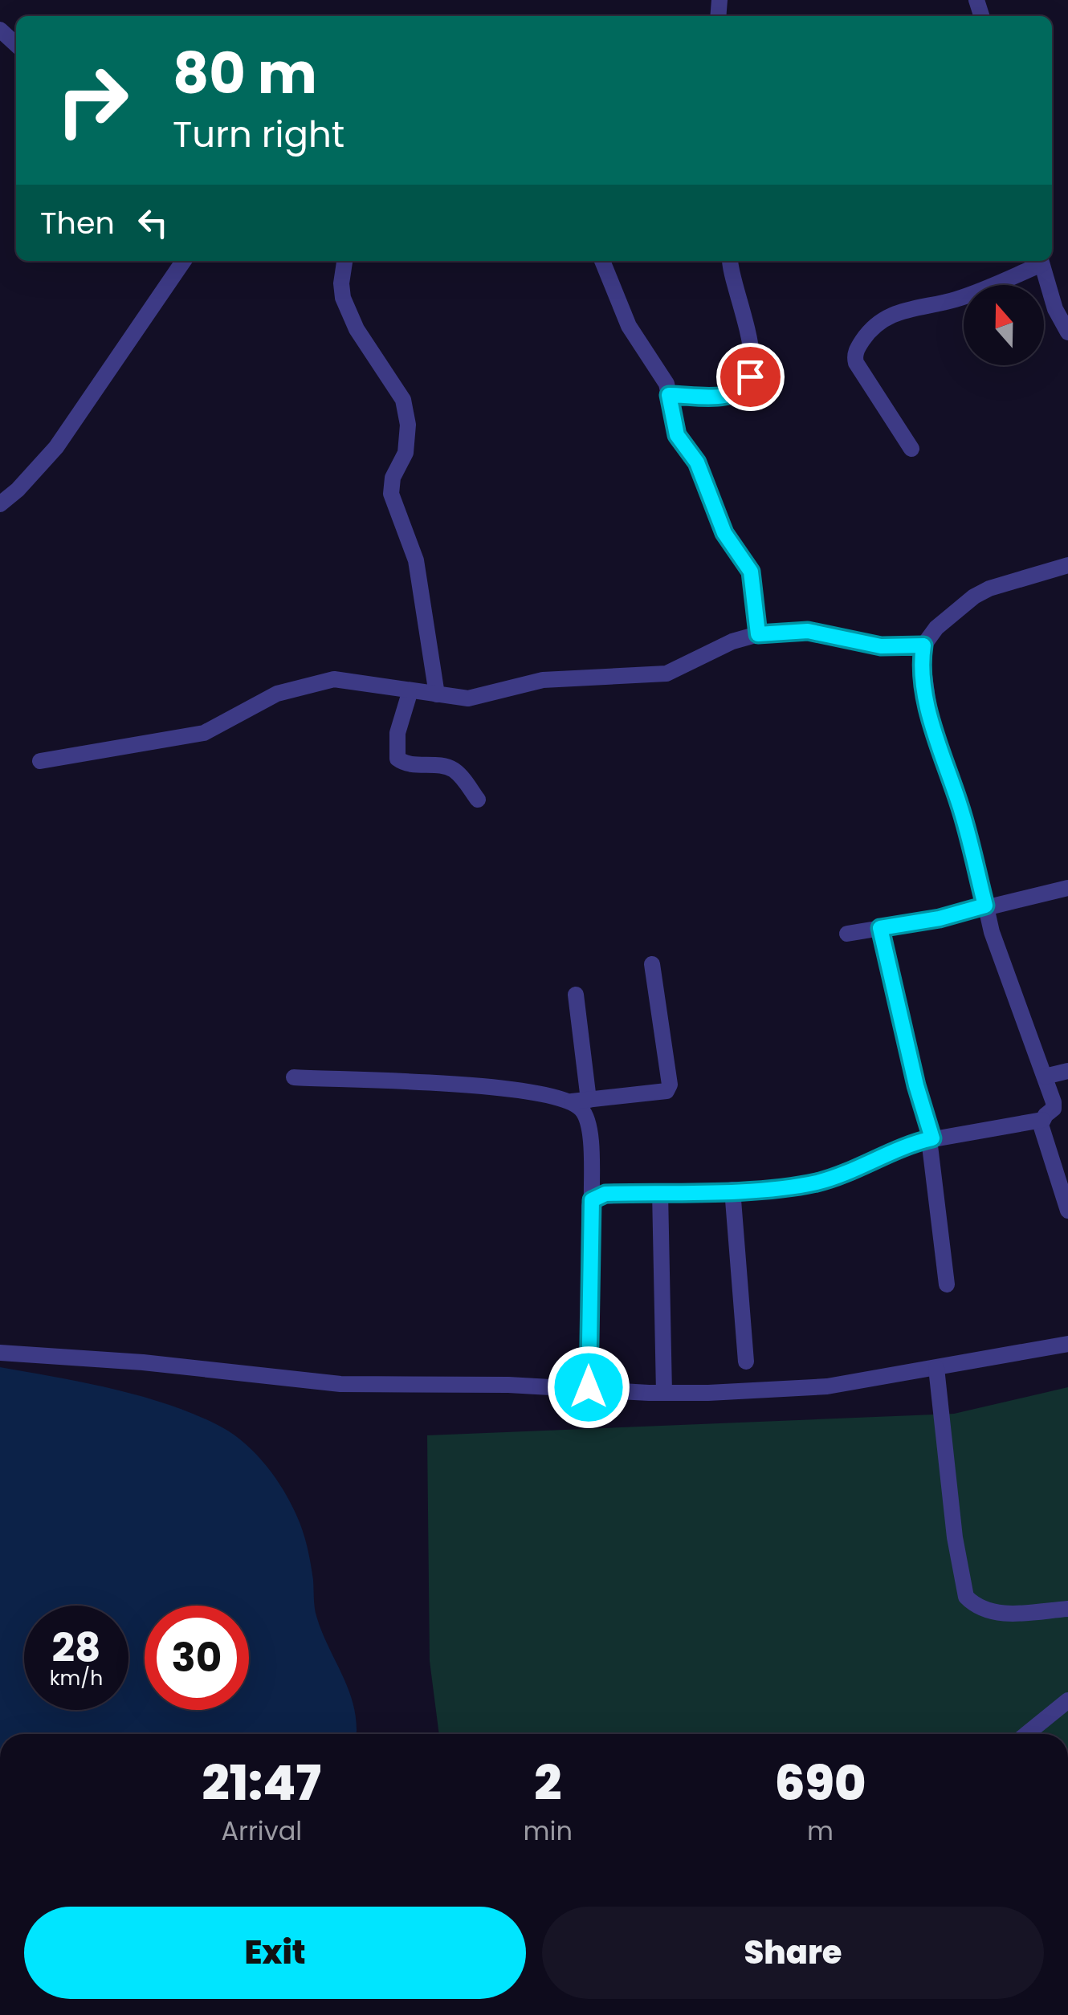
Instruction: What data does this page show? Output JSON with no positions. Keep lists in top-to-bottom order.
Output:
{
  "north": "top",
  "page": {
    "turn": ["80 m", "Turn right"],
    "then": "Then",
    "speed": "28 km/h",
    "limit": "30",
    "eta": [
      "21:47",
      "Arrival",
      "2",
      "min",
      "690",
      "m"
    ],
    "buttons": ["Exit", "Share"]
  }
}
